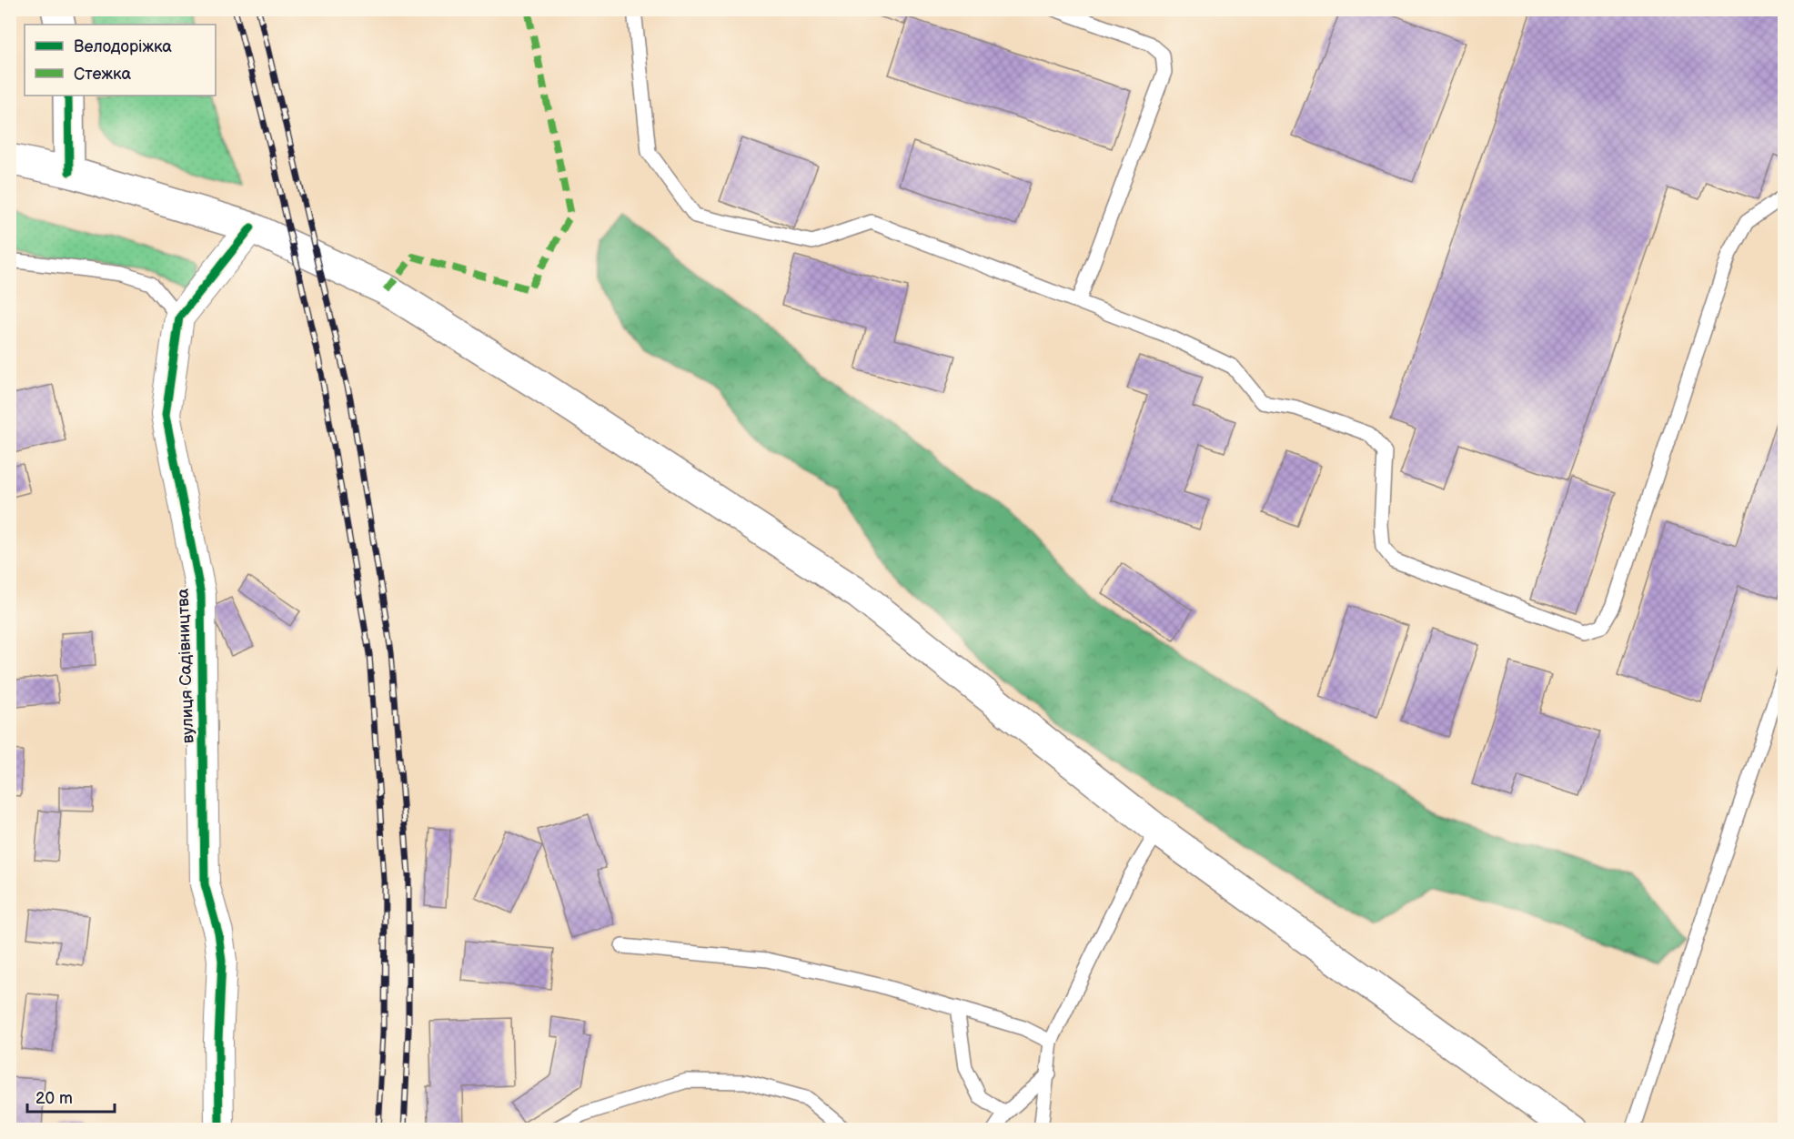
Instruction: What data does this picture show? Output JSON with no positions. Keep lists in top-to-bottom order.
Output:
{
  "streets": {
    "street": ["вулиця Садівництва"]
  },
  "legend": ["Велодоріжка", "Стежка"],
  "scale_bar": "20 m"
}
